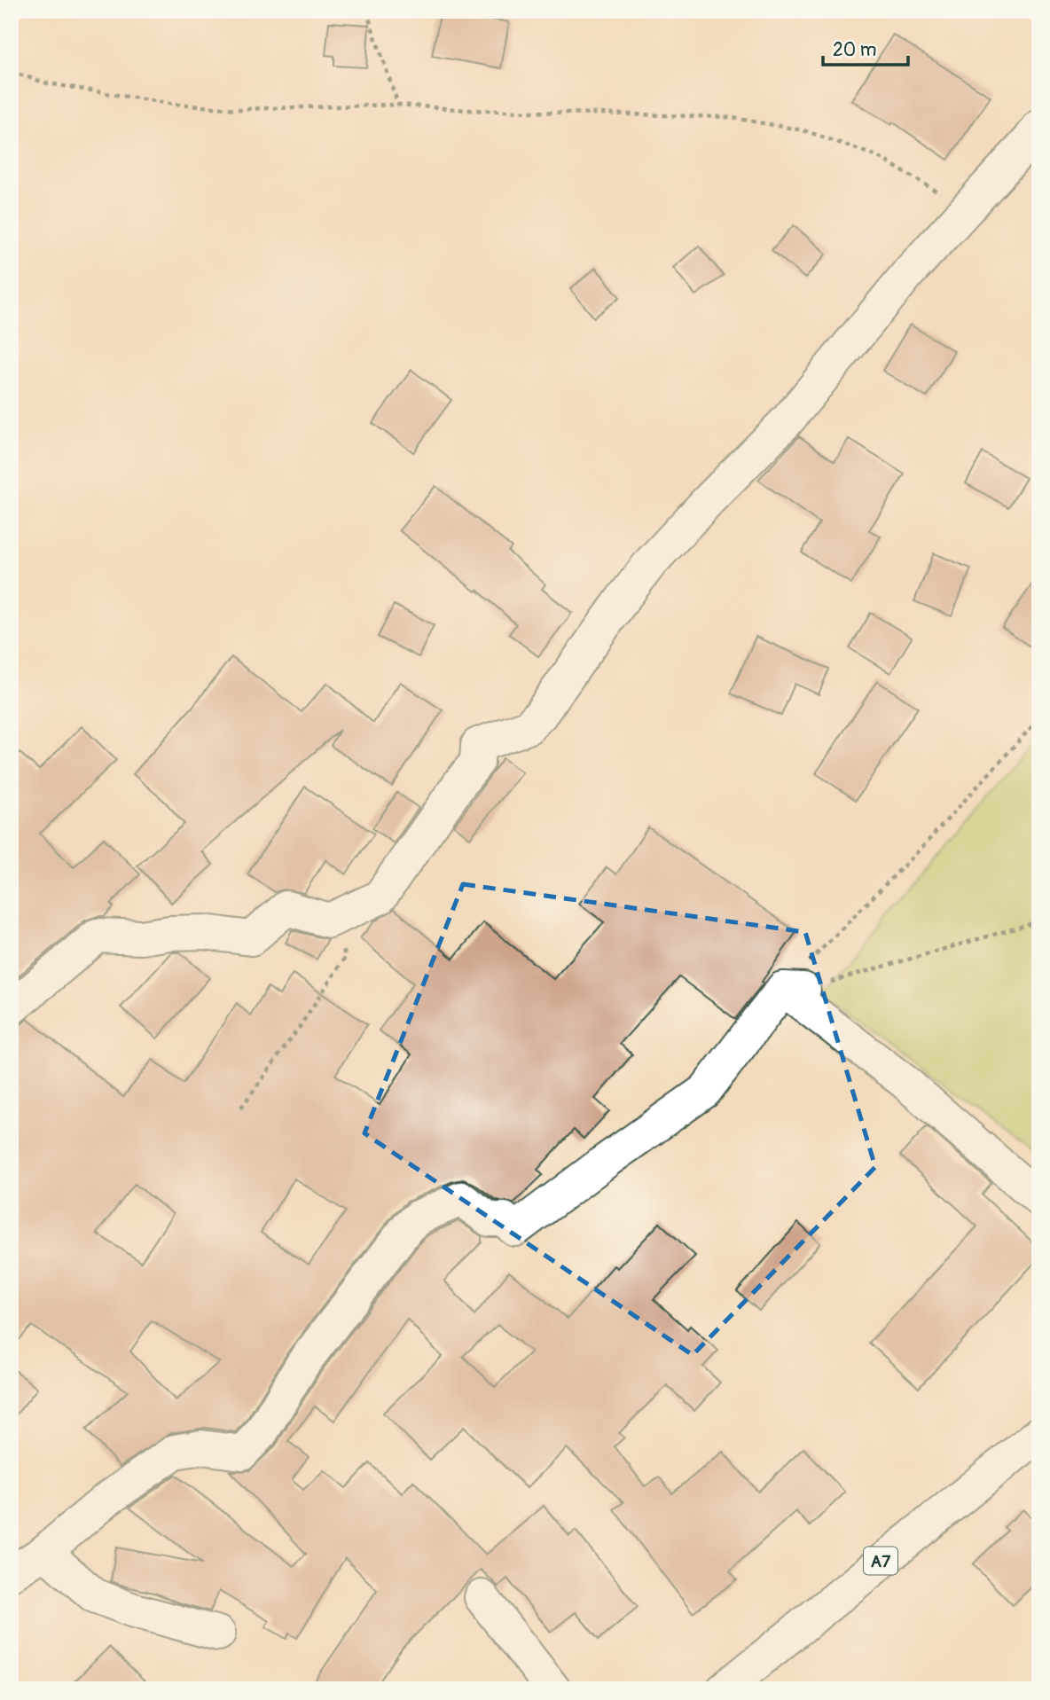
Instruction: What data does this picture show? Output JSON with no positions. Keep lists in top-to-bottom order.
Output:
{
  "streets": {
    "main road": ["A7"]
  },
  "scale_bar": "20 m"
}
